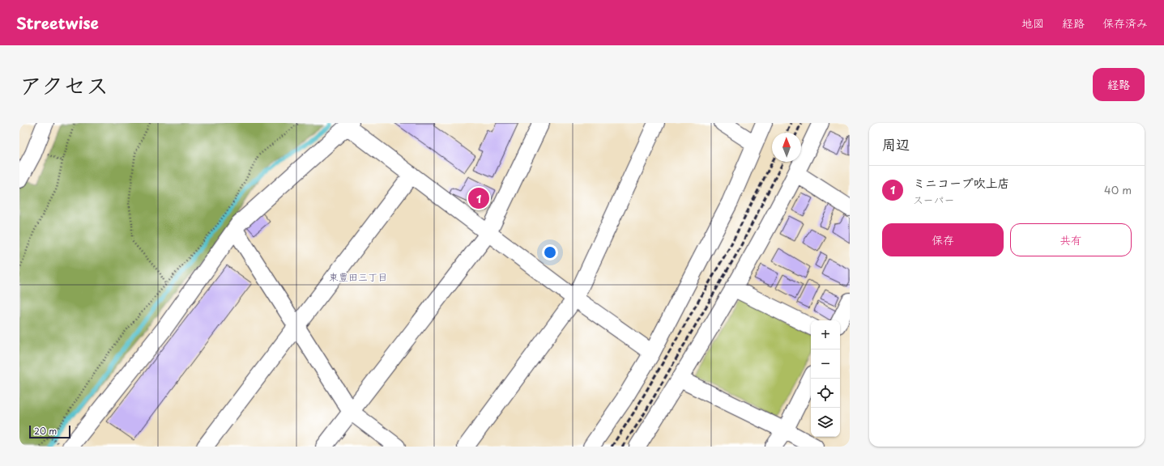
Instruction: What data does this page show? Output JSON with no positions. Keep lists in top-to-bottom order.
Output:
{
  "districts": ["東豊田三丁目"],
  "scale_bar": "20 m",
  "north": "top",
  "page": {
    "header": "Streetwise",
    "nav": ["地図", "経路", "保存済み"],
    "title": "アクセス",
    "buttons": [
      "経路",
      ["保存", "共有"]
    ],
    "heading": "周辺",
    "list": [
      {
        "mark": "1",
        "name": "ミニコープ吹上店",
        "note": "スーパー",
        "value": "40 m"
      }
    ],
    "pins": "1",
    "map_buttons": ["+", "−"],
    "scale": "20 m"
  }
}
